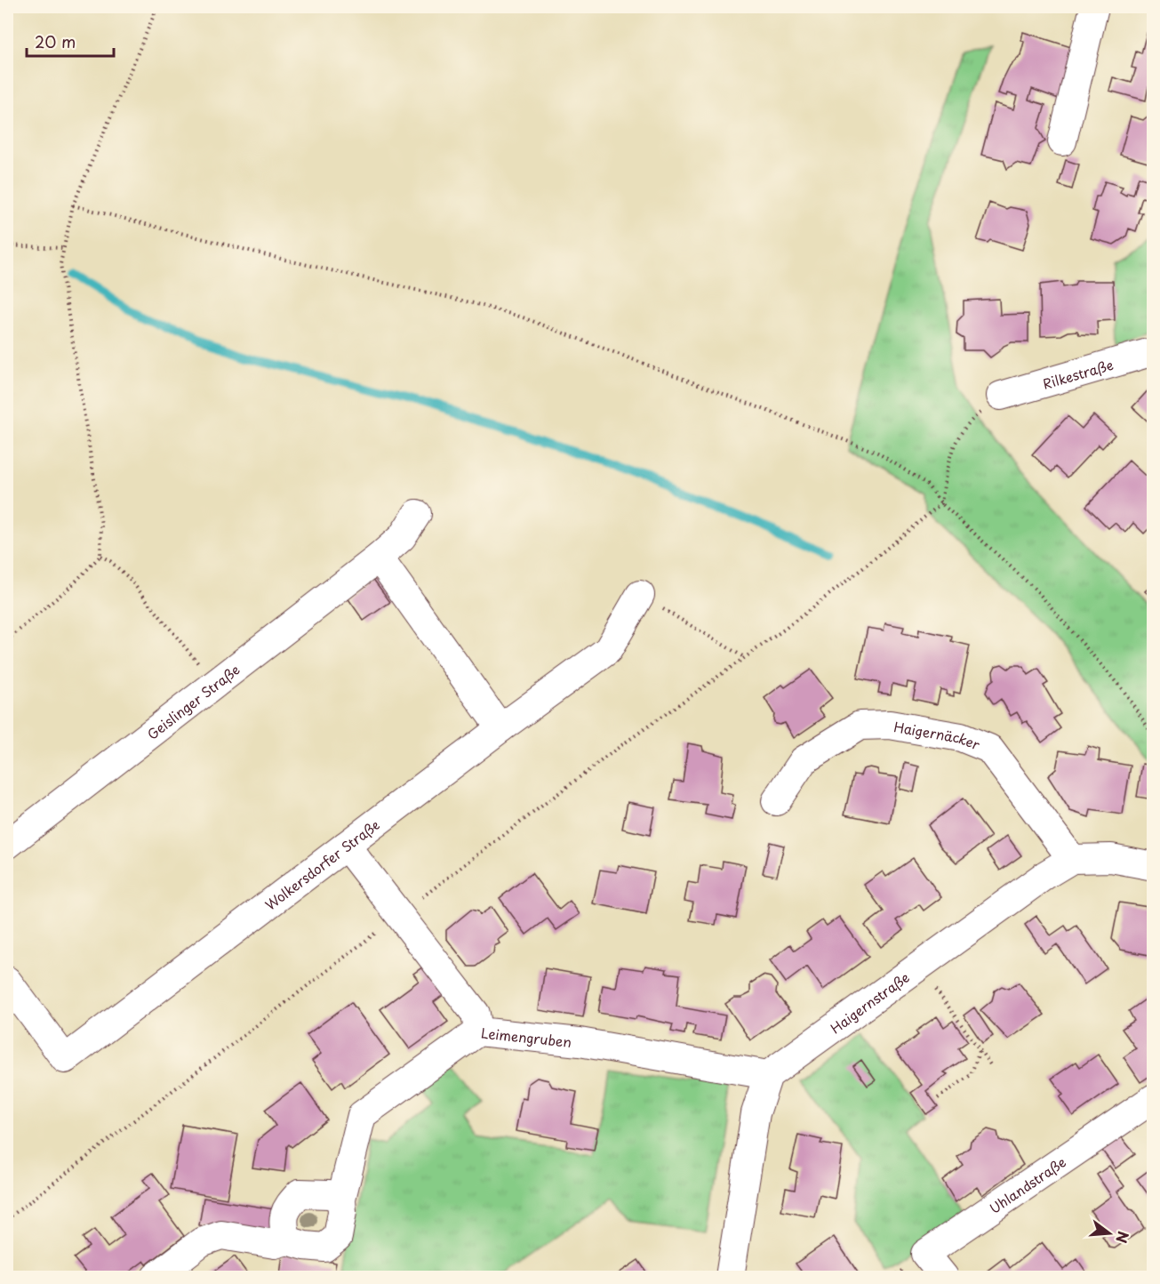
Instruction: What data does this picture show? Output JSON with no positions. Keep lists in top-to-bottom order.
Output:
{
  "streets": {
    "street": [
      "Rilkestraße",
      "Geislinger Straße",
      "Haigernäcker",
      "Wolkersdorfer Straße",
      "Haigernstraße",
      "Leimengruben",
      "Uhlandstraße"
    ]
  },
  "crossings": [
    ["Haigernäcker", "Haigernstraße"],
    ["Haigernstraße", "Leimengruben"]
  ],
  "scale_bar": "20 m",
  "north": "right"
}
